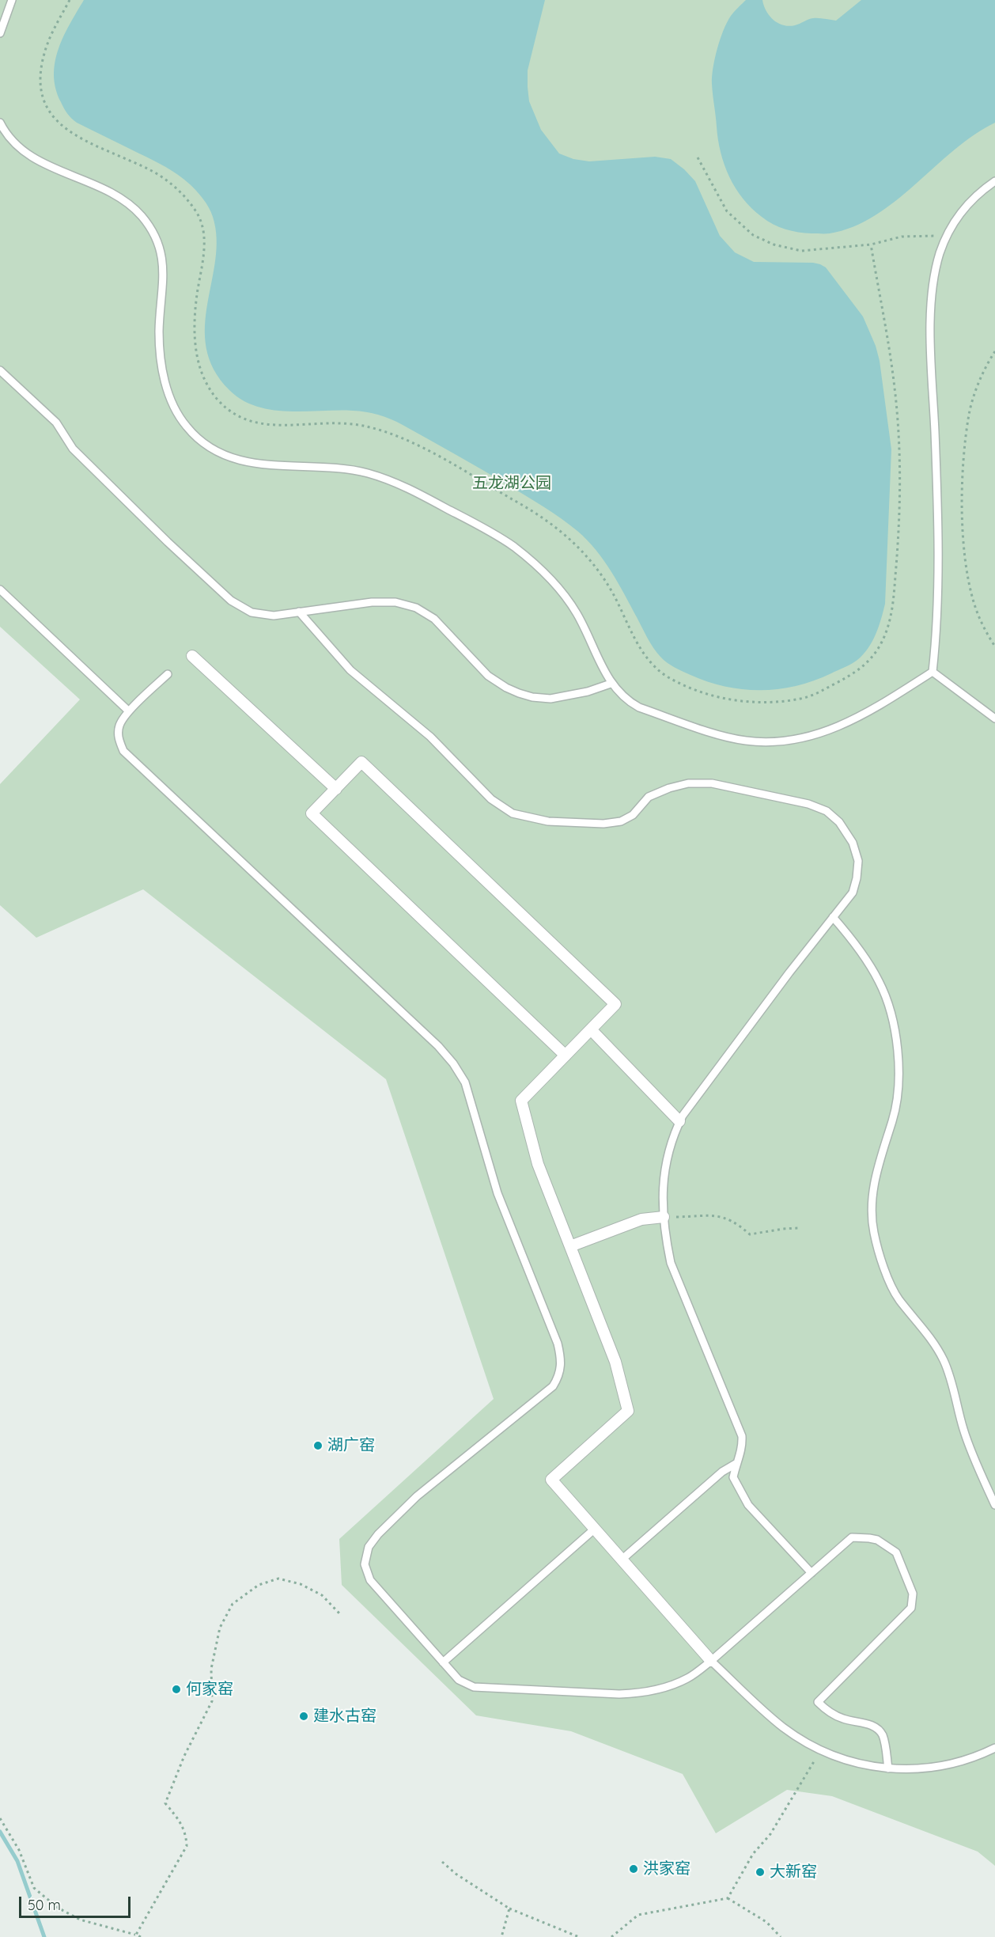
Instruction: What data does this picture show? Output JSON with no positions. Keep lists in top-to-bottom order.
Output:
{
  "parks": ["五龙湖公园"],
  "places": [
    "湖广窑",
    "何家窑",
    "建水古窑",
    "洪家窑",
    "大新窑"
  ],
  "scale_bar": "50 m"
}
